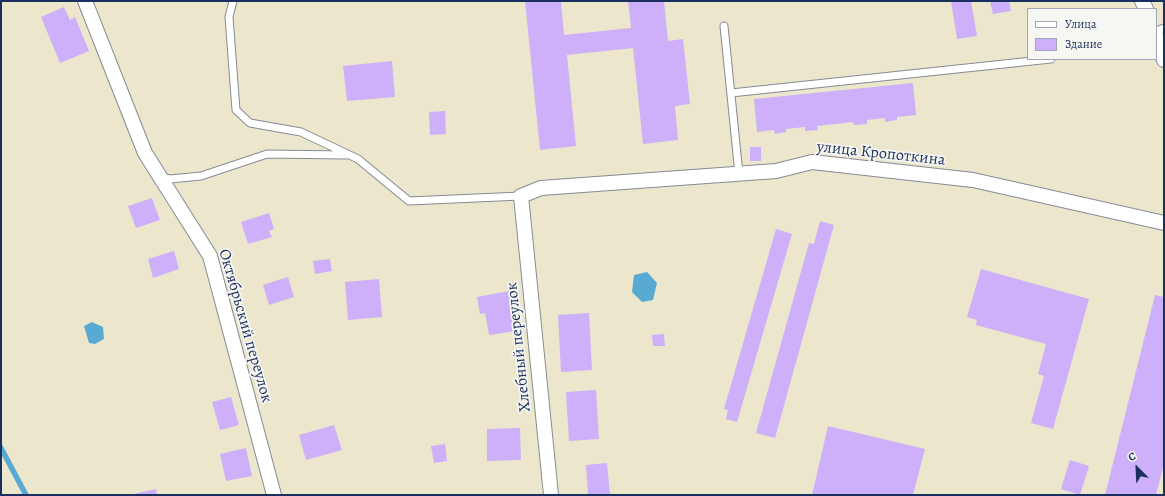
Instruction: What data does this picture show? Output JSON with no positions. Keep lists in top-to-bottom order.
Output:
{
  "streets": {
    "street": ["улица Кропоткина", "Октябрьский переулок", "Хлебный переулок"]
  },
  "crossings": [
    ["улица Кропоткина", "Хлебный переулок"]
  ],
  "legend": ["Улица", "Здание"],
  "north": "top left"
}
